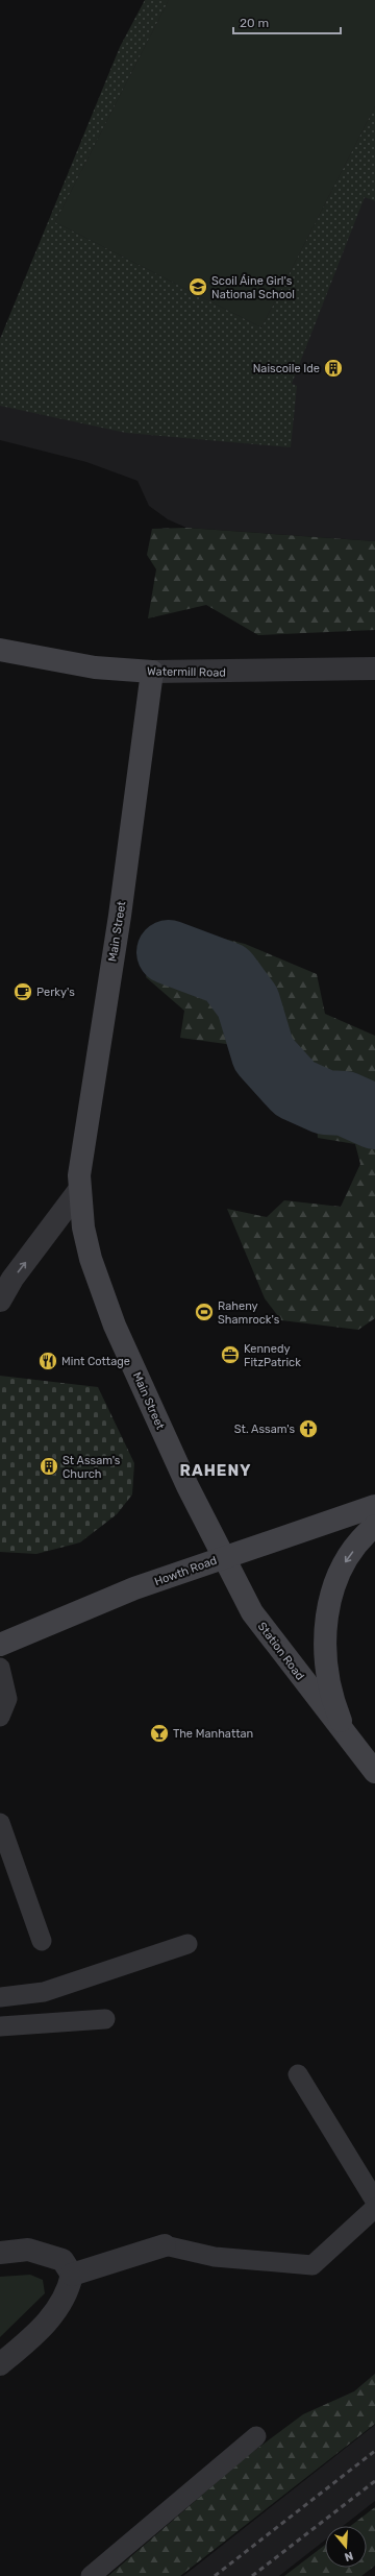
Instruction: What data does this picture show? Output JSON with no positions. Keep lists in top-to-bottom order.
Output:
{
  "streets": {
    "main road": [
      "Watermill Road",
      "Main Street",
      "Howth Road",
      "Station Road"
    ]
  },
  "crossings": [
    ["Watermill Road", "Main Street"],
    ["Main Street", "Howth Road"],
    ["Main Street", "Station Road"],
    ["Howth Road", "Station Road"]
  ],
  "one_way": ["Station Road"],
  "districts": ["RAHENY"],
  "places": {
    "school or university": ["Scoil Áine Girl's National School"],
    "building": ["Naiscoile Ide", "St Assam's Church"],
    "cafe": ["Perky's"],
    "sports": ["Raheny Shamrock's"],
    "office": ["Kennedy FitzPatrick"],
    "restaurant": ["Mint Cottage"],
    "church": ["St. Assam's"],
    "bar": ["The Manhattan"]
  },
  "scale_bar": "20 m",
  "north": "bottom"
}
